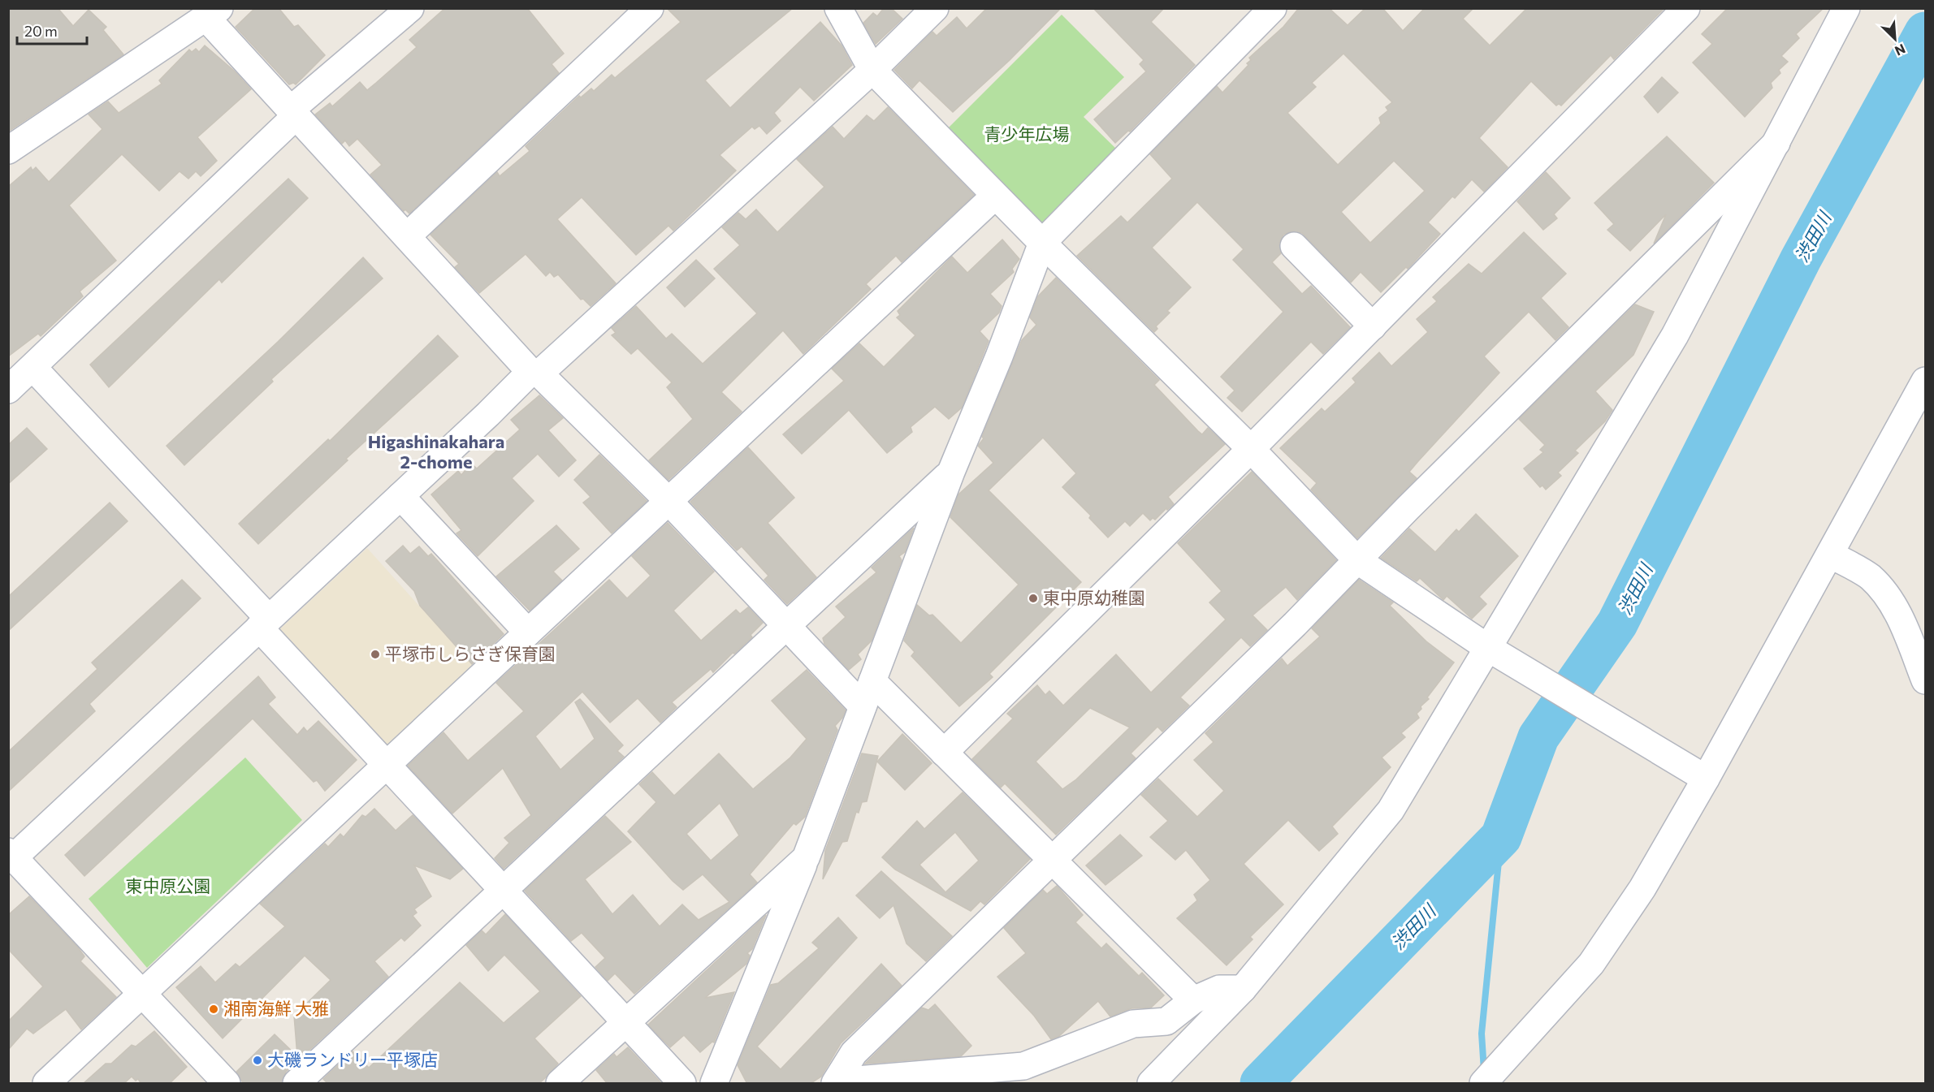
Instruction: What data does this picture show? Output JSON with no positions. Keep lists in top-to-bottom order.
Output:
{
  "districts": ["Higashinakahara 2-chome"],
  "water": ["渋田川"],
  "parks": ["青少年広場", "東中原公園"],
  "places": [
    "東中原幼稚園",
    "平塚市しらさぎ保育園",
    "湘南海鮮 大雅",
    "大磯ランドリー平塚店"
  ],
  "scale_bar": "20 m",
  "north": "bottom right"
}
